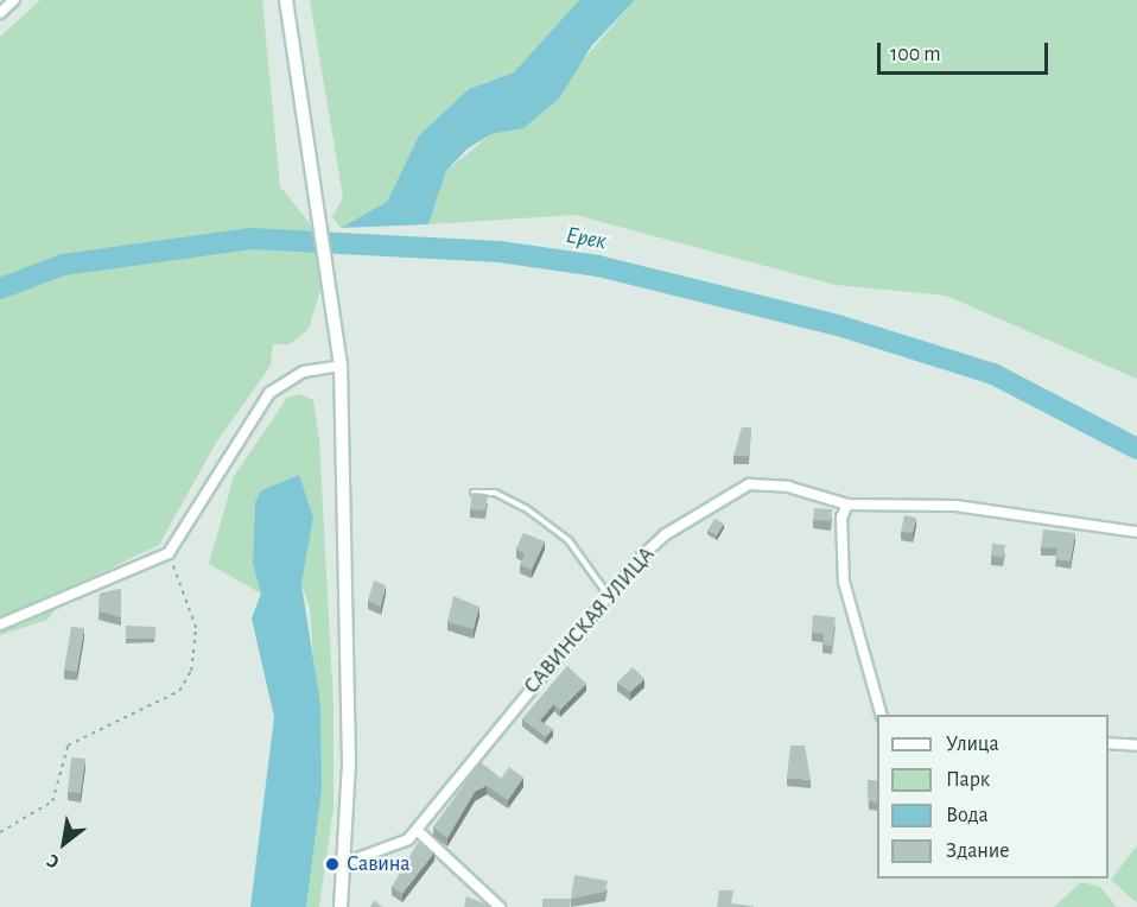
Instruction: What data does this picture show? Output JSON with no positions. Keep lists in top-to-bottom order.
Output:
{
  "streets": {
    "street": ["САВИНСКАЯ УЛИЦА"]
  },
  "water": ["Ерек"],
  "places": ["Савина"],
  "legend": [
    "Улица",
    "Парк",
    "Вода",
    "Здание"
  ],
  "scale_bar": "100 m",
  "north": "bottom left"
}
